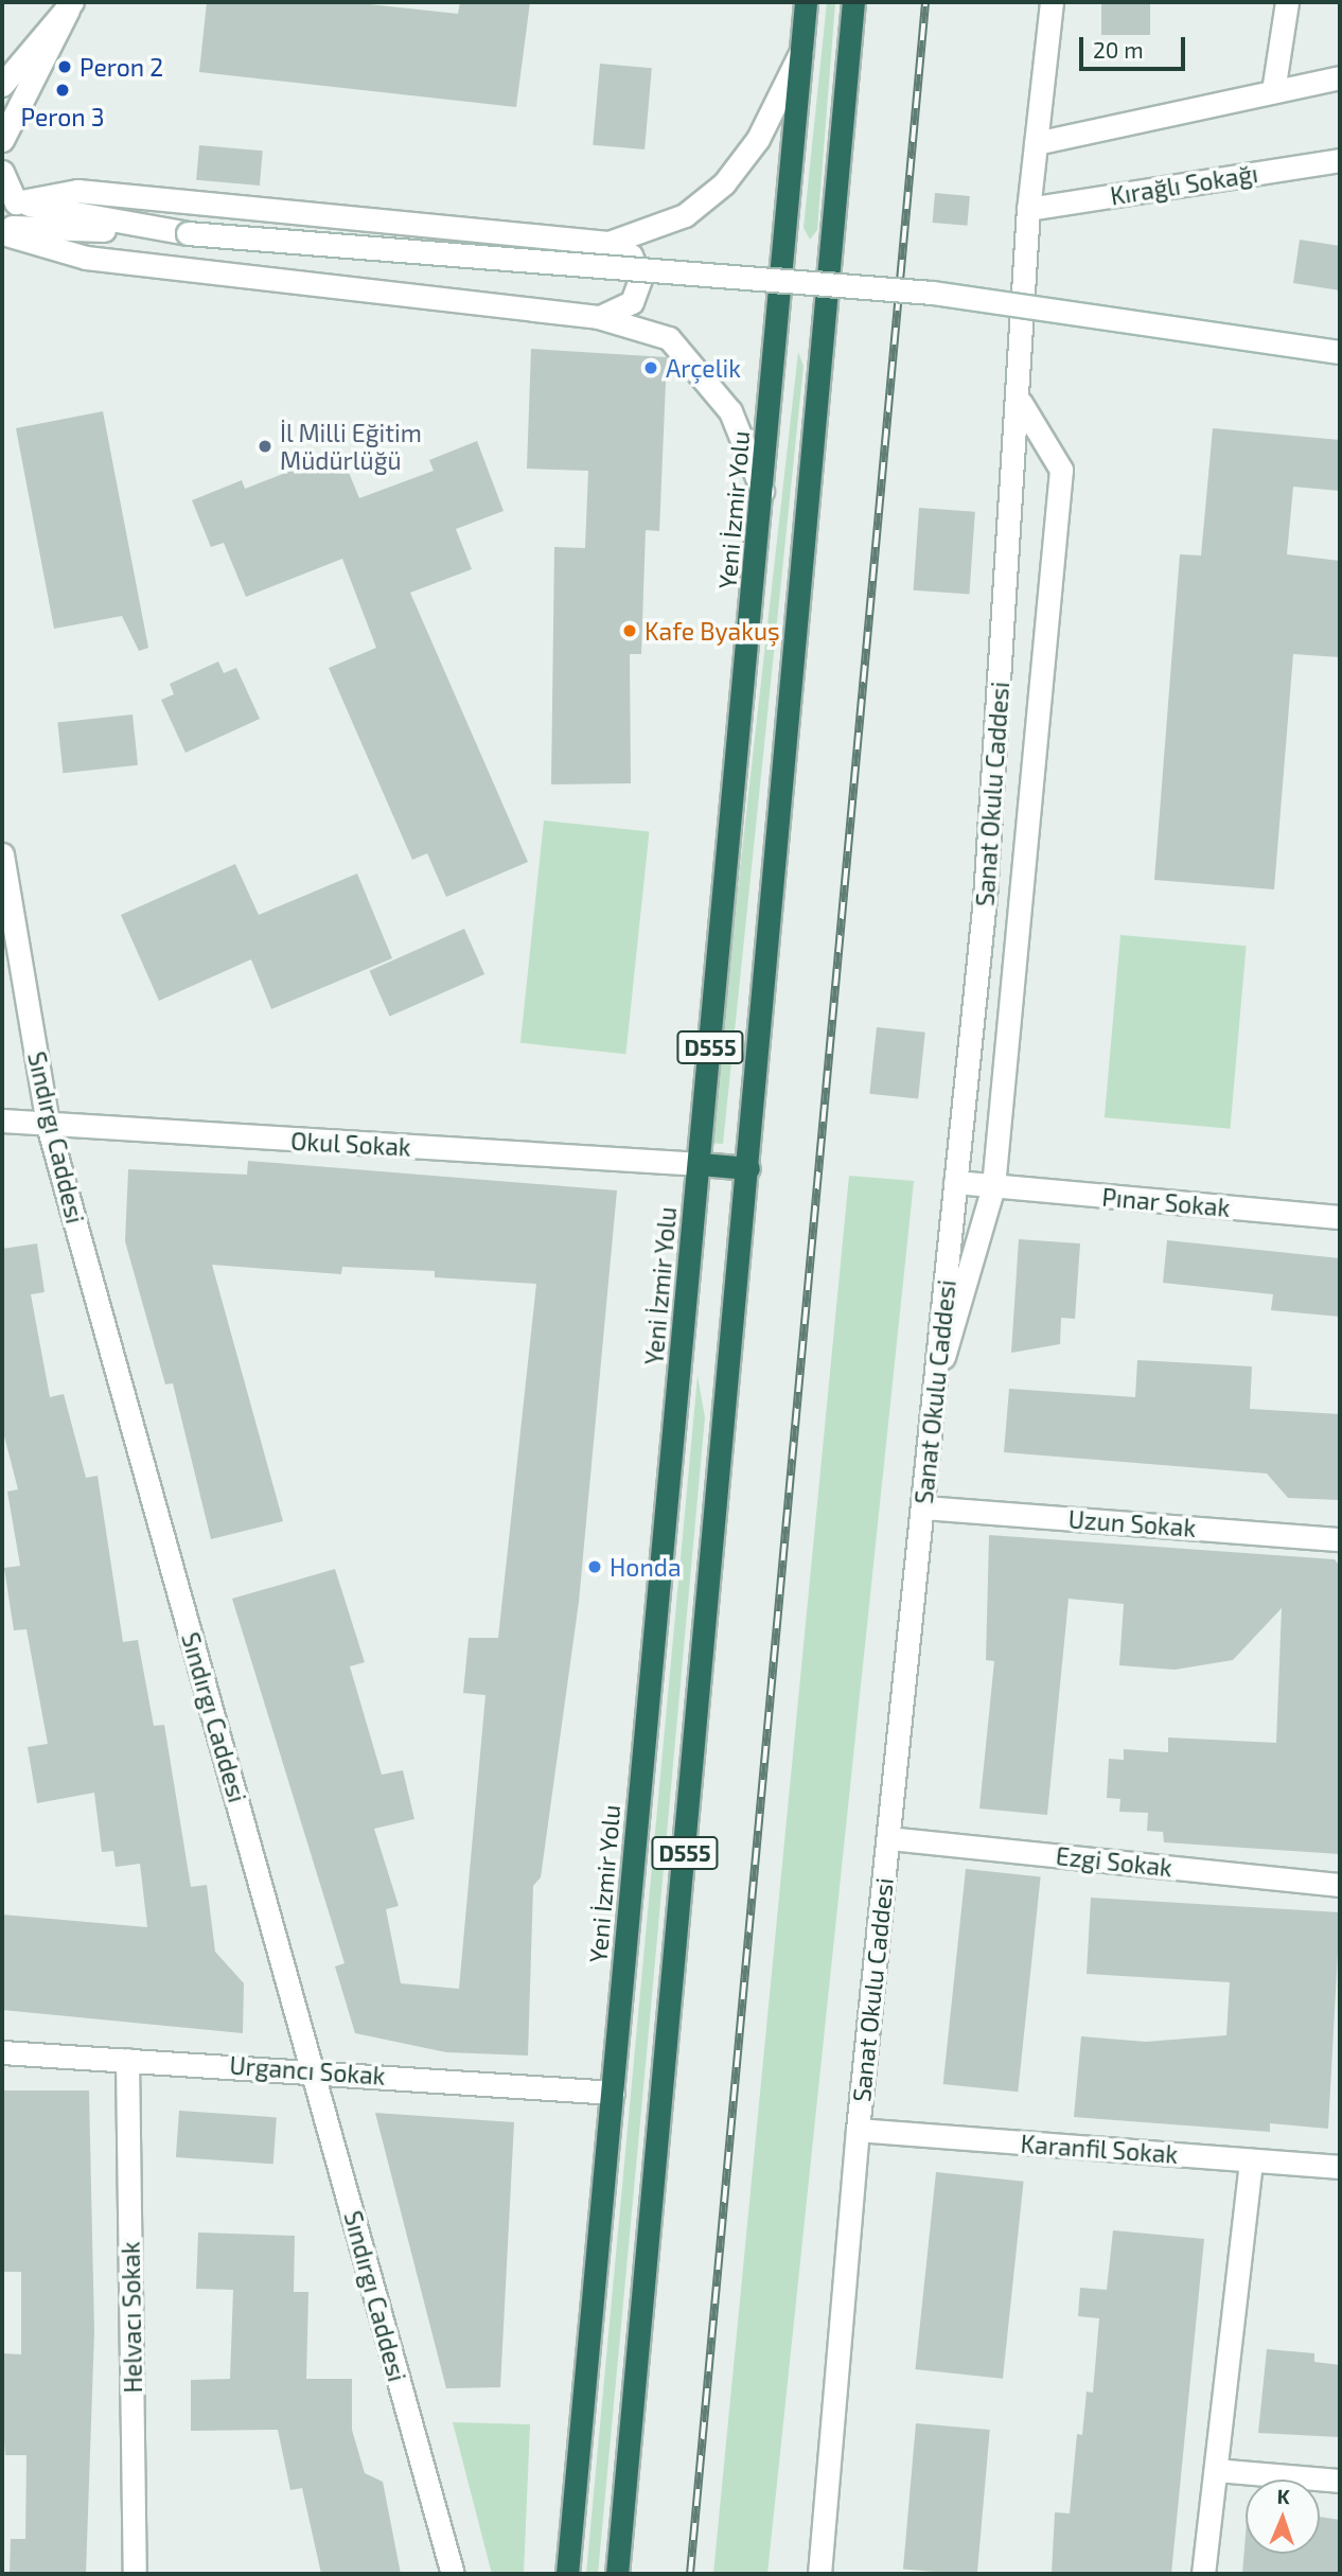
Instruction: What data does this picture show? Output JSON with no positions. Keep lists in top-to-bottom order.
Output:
{
  "streets": {
    "highway": ["Yeni İzmir Yolu", "D555"],
    "street": [
      "Kırağlı Sokağı",
      "Sanat Okulu Caddesi",
      "Sındırgı Caddesi",
      "Okul Sokak",
      "Pınar Sokak",
      "Uzun Sokak",
      "Ezgi Sokak",
      "Urgancı Sokak",
      "Karanfil Sokak",
      "Helvacı Sokak"
    ]
  },
  "crossings": [
    ["Kırağlı Sokağı", "Sanat Okulu Caddesi"],
    ["Yeni İzmir Yolu", "Okul Sokak"],
    ["Yeni İzmir Yolu", "Urgancı Sokak"],
    ["Sanat Okulu Caddesi", "Pınar Sokak"],
    ["Sanat Okulu Caddesi", "Uzun Sokak"],
    ["Sanat Okulu Caddesi", "Ezgi Sokak"],
    ["Sanat Okulu Caddesi", "Karanfil Sokak"],
    ["Sındırgı Caddesi", "Okul Sokak"],
    ["Sındırgı Caddesi", "Urgancı Sokak"],
    ["Urgancı Sokak", "Helvacı Sokak"]
  ],
  "places": [
    "Peron 2",
    "Peron 3",
    "Arçelik",
    "İl Milli Eğitim Müdürlüğü",
    "Kafe Byakuş",
    "Honda"
  ],
  "scale_bar": "20 m",
  "north": "top"
}
